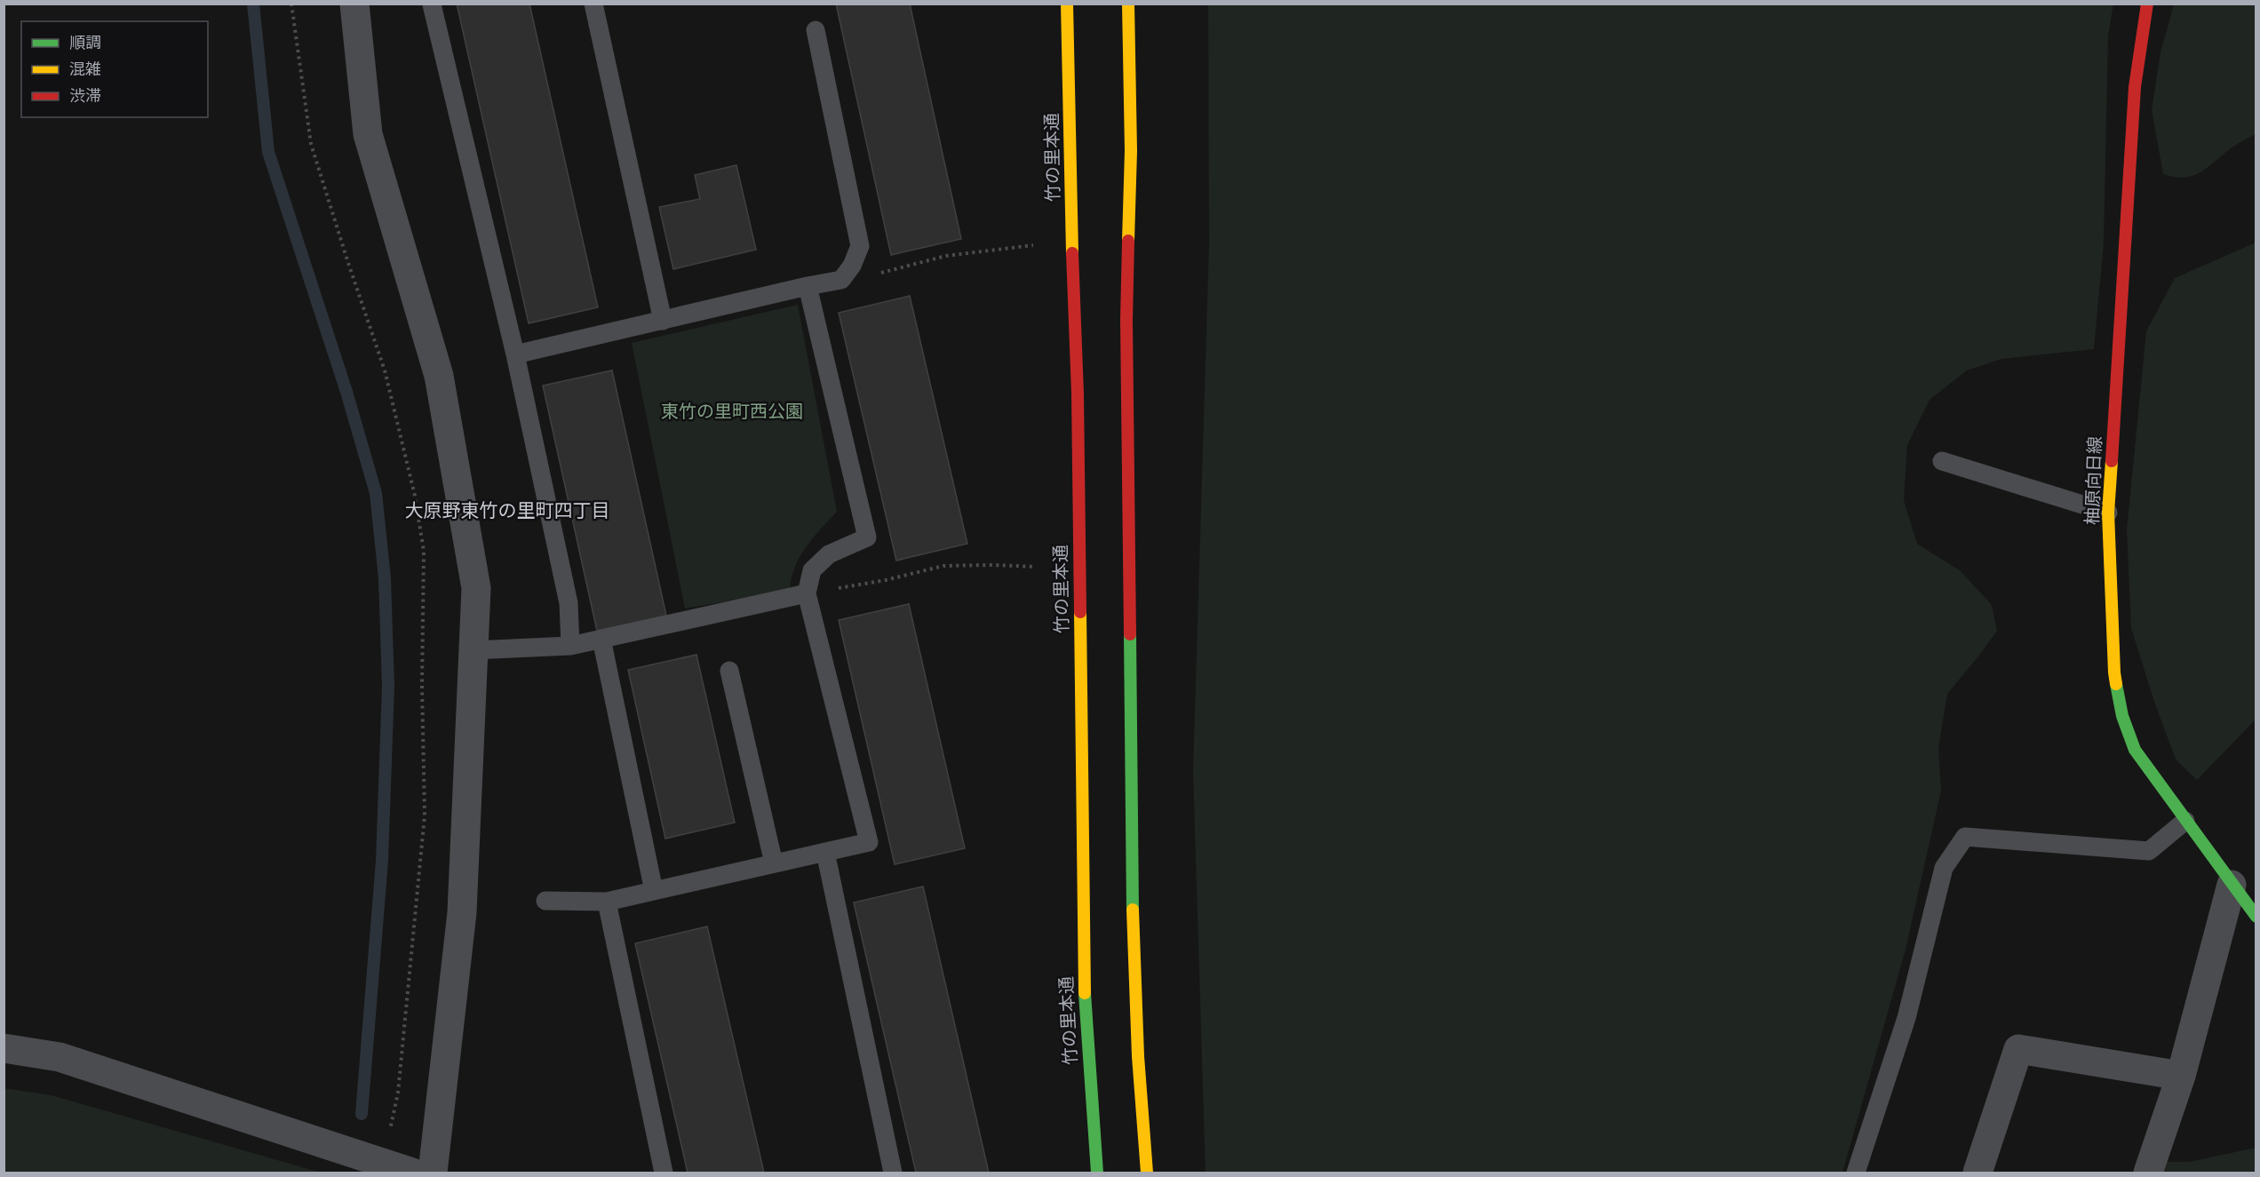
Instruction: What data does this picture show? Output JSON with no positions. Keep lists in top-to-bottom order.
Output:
{
  "streets": {
    "street": ["竹の里本通", "柚原向日線"]
  },
  "districts": ["大原野東竹の里町四丁目"],
  "parks": ["東竹の里町西公園"],
  "legend": ["順調", "混雑", "渋滞"]
}
